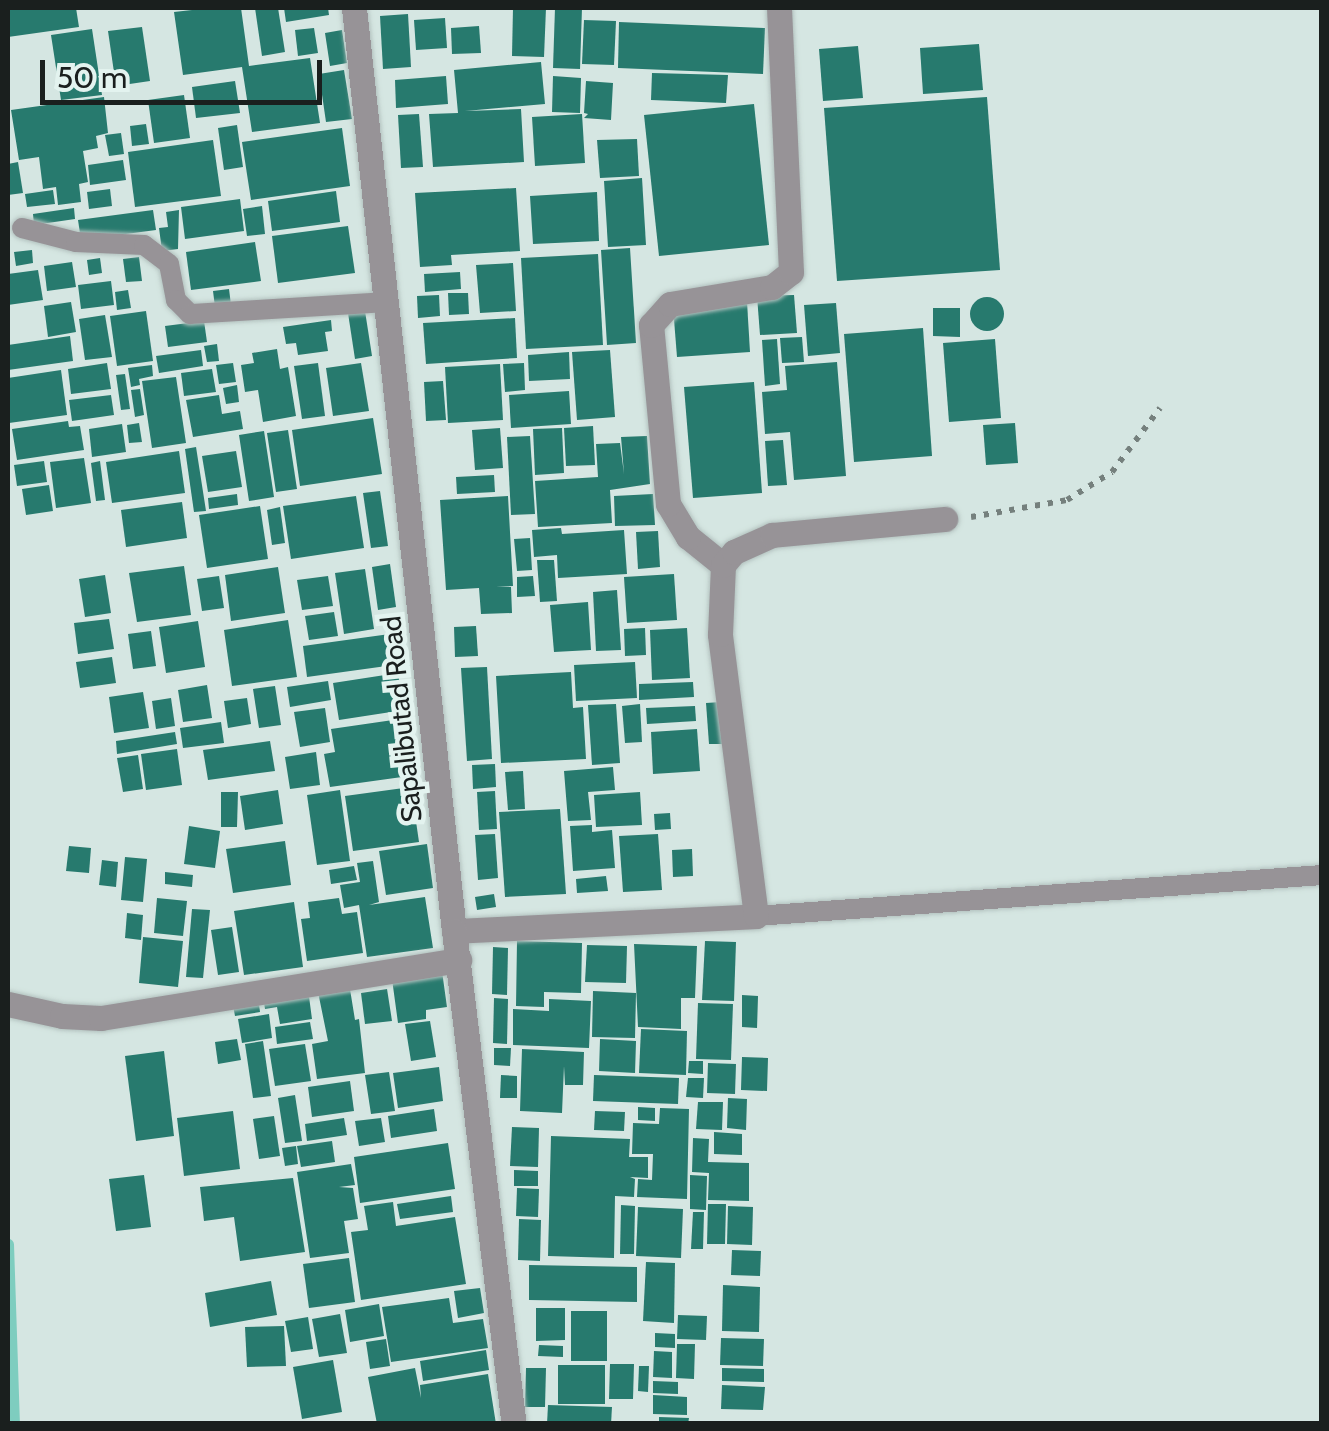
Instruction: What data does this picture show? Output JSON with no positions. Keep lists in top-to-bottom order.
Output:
{
  "streets": {
    "street": ["Sapalibutad Road"]
  },
  "scale_bar": "50 m"
}
